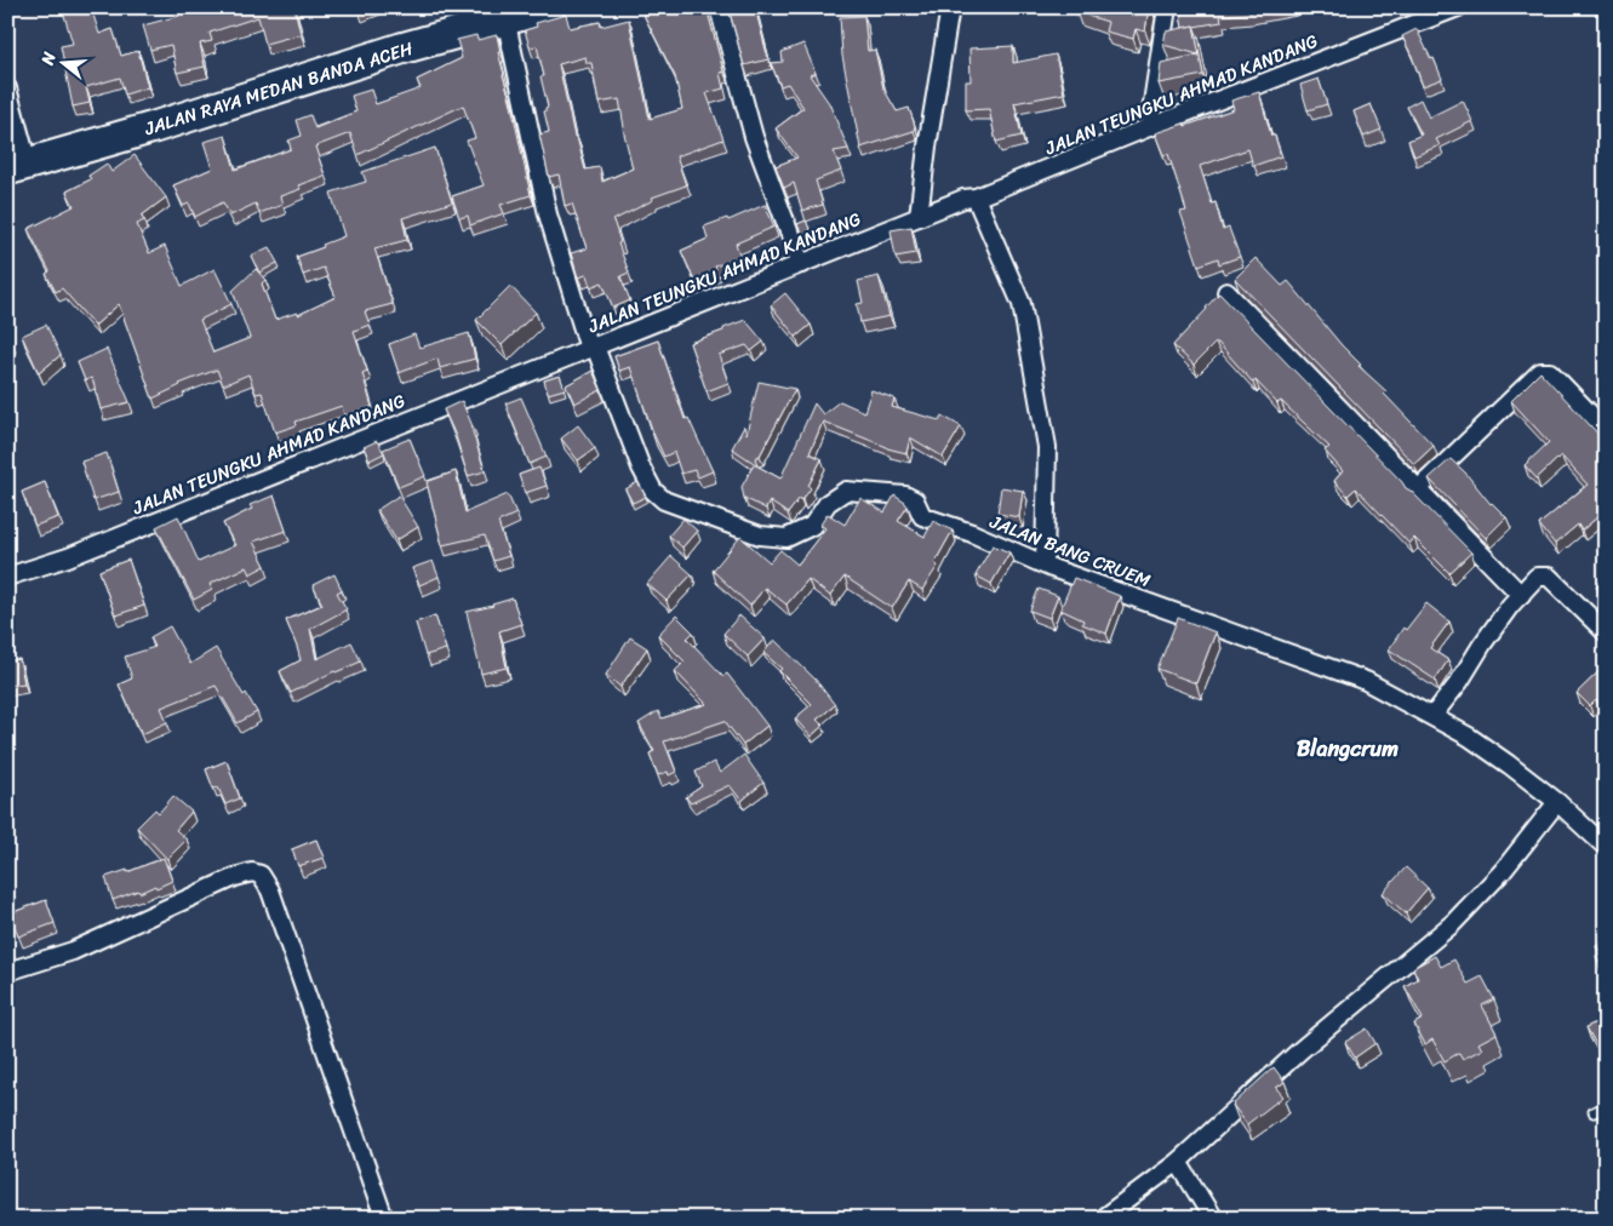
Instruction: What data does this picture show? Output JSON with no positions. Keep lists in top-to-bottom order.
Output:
{
  "streets": {
    "highway": ["JALAN RAYA MEDAN BANDA ACEH"],
    "street": ["JALAN TEUNGKU AHMAD KANDANG", "JALAN BANG CRUEM"]
  },
  "crossings": [
    ["JALAN RAYA MEDAN BANDA ACEH", "JALAN BANG CRUEM"],
    ["JALAN TEUNGKU AHMAD KANDANG", "JALAN BANG CRUEM"]
  ],
  "districts": ["Blangcrum"],
  "north": "left"
}
